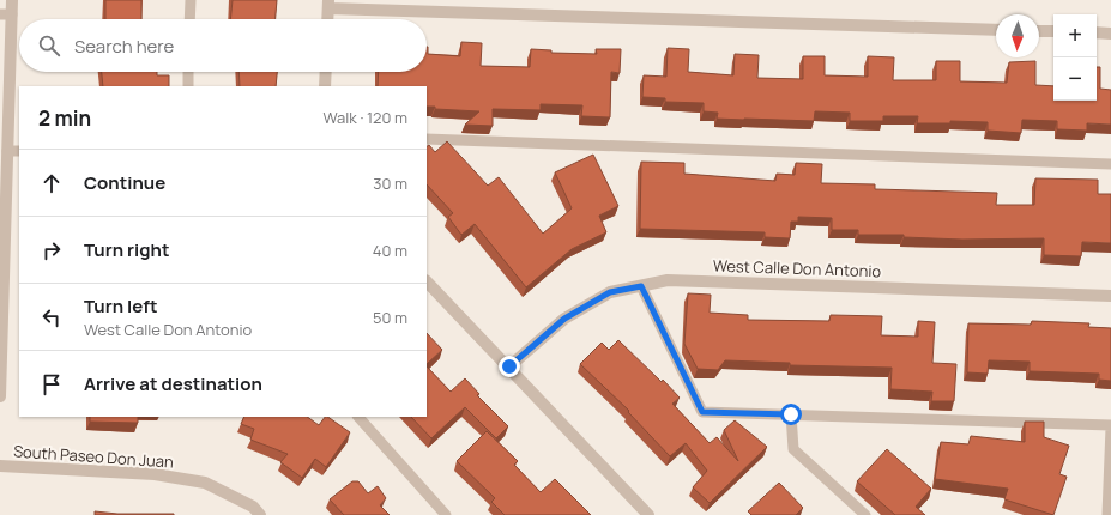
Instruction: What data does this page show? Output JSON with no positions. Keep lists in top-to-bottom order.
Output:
{
  "streets": {
    "street": ["West Calle Don Antonio", "South Paseo Don Juan"]
  },
  "north": "bottom",
  "page": {
    "map_buttons": ["+", "−"],
    "search": "Search here",
    "heading": ["2 min", "Walk · 120 m"],
    "list": [
      ["Continue", "30 m"],
      ["Turn right", "40 m"],
      ["Turn left", "West Calle Don Antonio", "50 m"],
      "Arrive at destination"
    ]
  }
}
